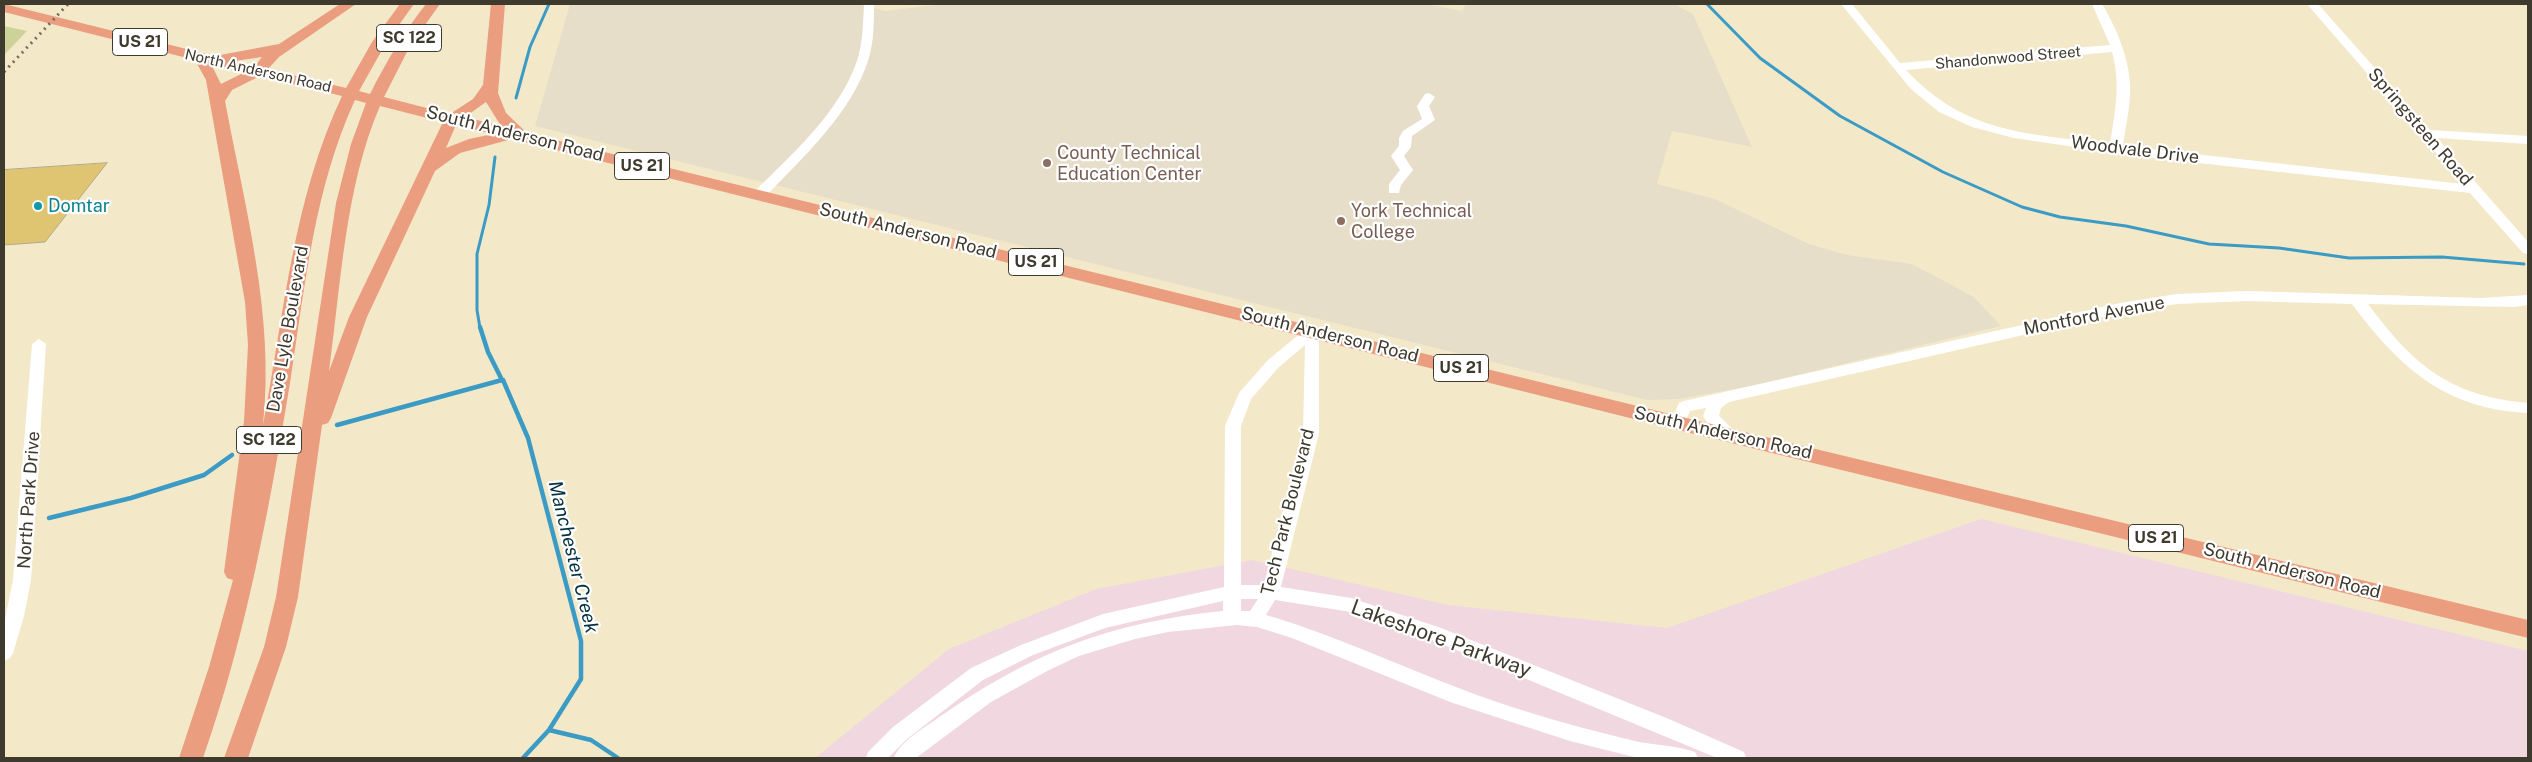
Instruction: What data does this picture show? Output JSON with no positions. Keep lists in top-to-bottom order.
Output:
{
  "streets": {
    "main road": [
      "SC 122",
      "US 21",
      "North Anderson Road",
      "South Anderson Road",
      "Dave Lyle Boulevard"
    ],
    "street": [
      "Shandonwood Street",
      "Springsteen Road",
      "Woodvale Drive",
      "Montford Avenue",
      "North Park Drive",
      "Tech Park Boulevard",
      "Lakeshore Parkway"
    ]
  },
  "crossings": [
    ["Shandonwood Street", "Woodvale Drive"],
    ["North Anderson Road", "South Anderson Road"],
    ["Springsteen Road", "Woodvale Drive"],
    ["South Anderson Road", "Montford Avenue"],
    ["South Anderson Road", "Tech Park Boulevard"],
    ["Tech Park Boulevard", "Lakeshore Parkway"]
  ],
  "water": ["Manchester Creek"],
  "places": ["County Technical Education Center", "Domtar", "York Technical College"]
}
